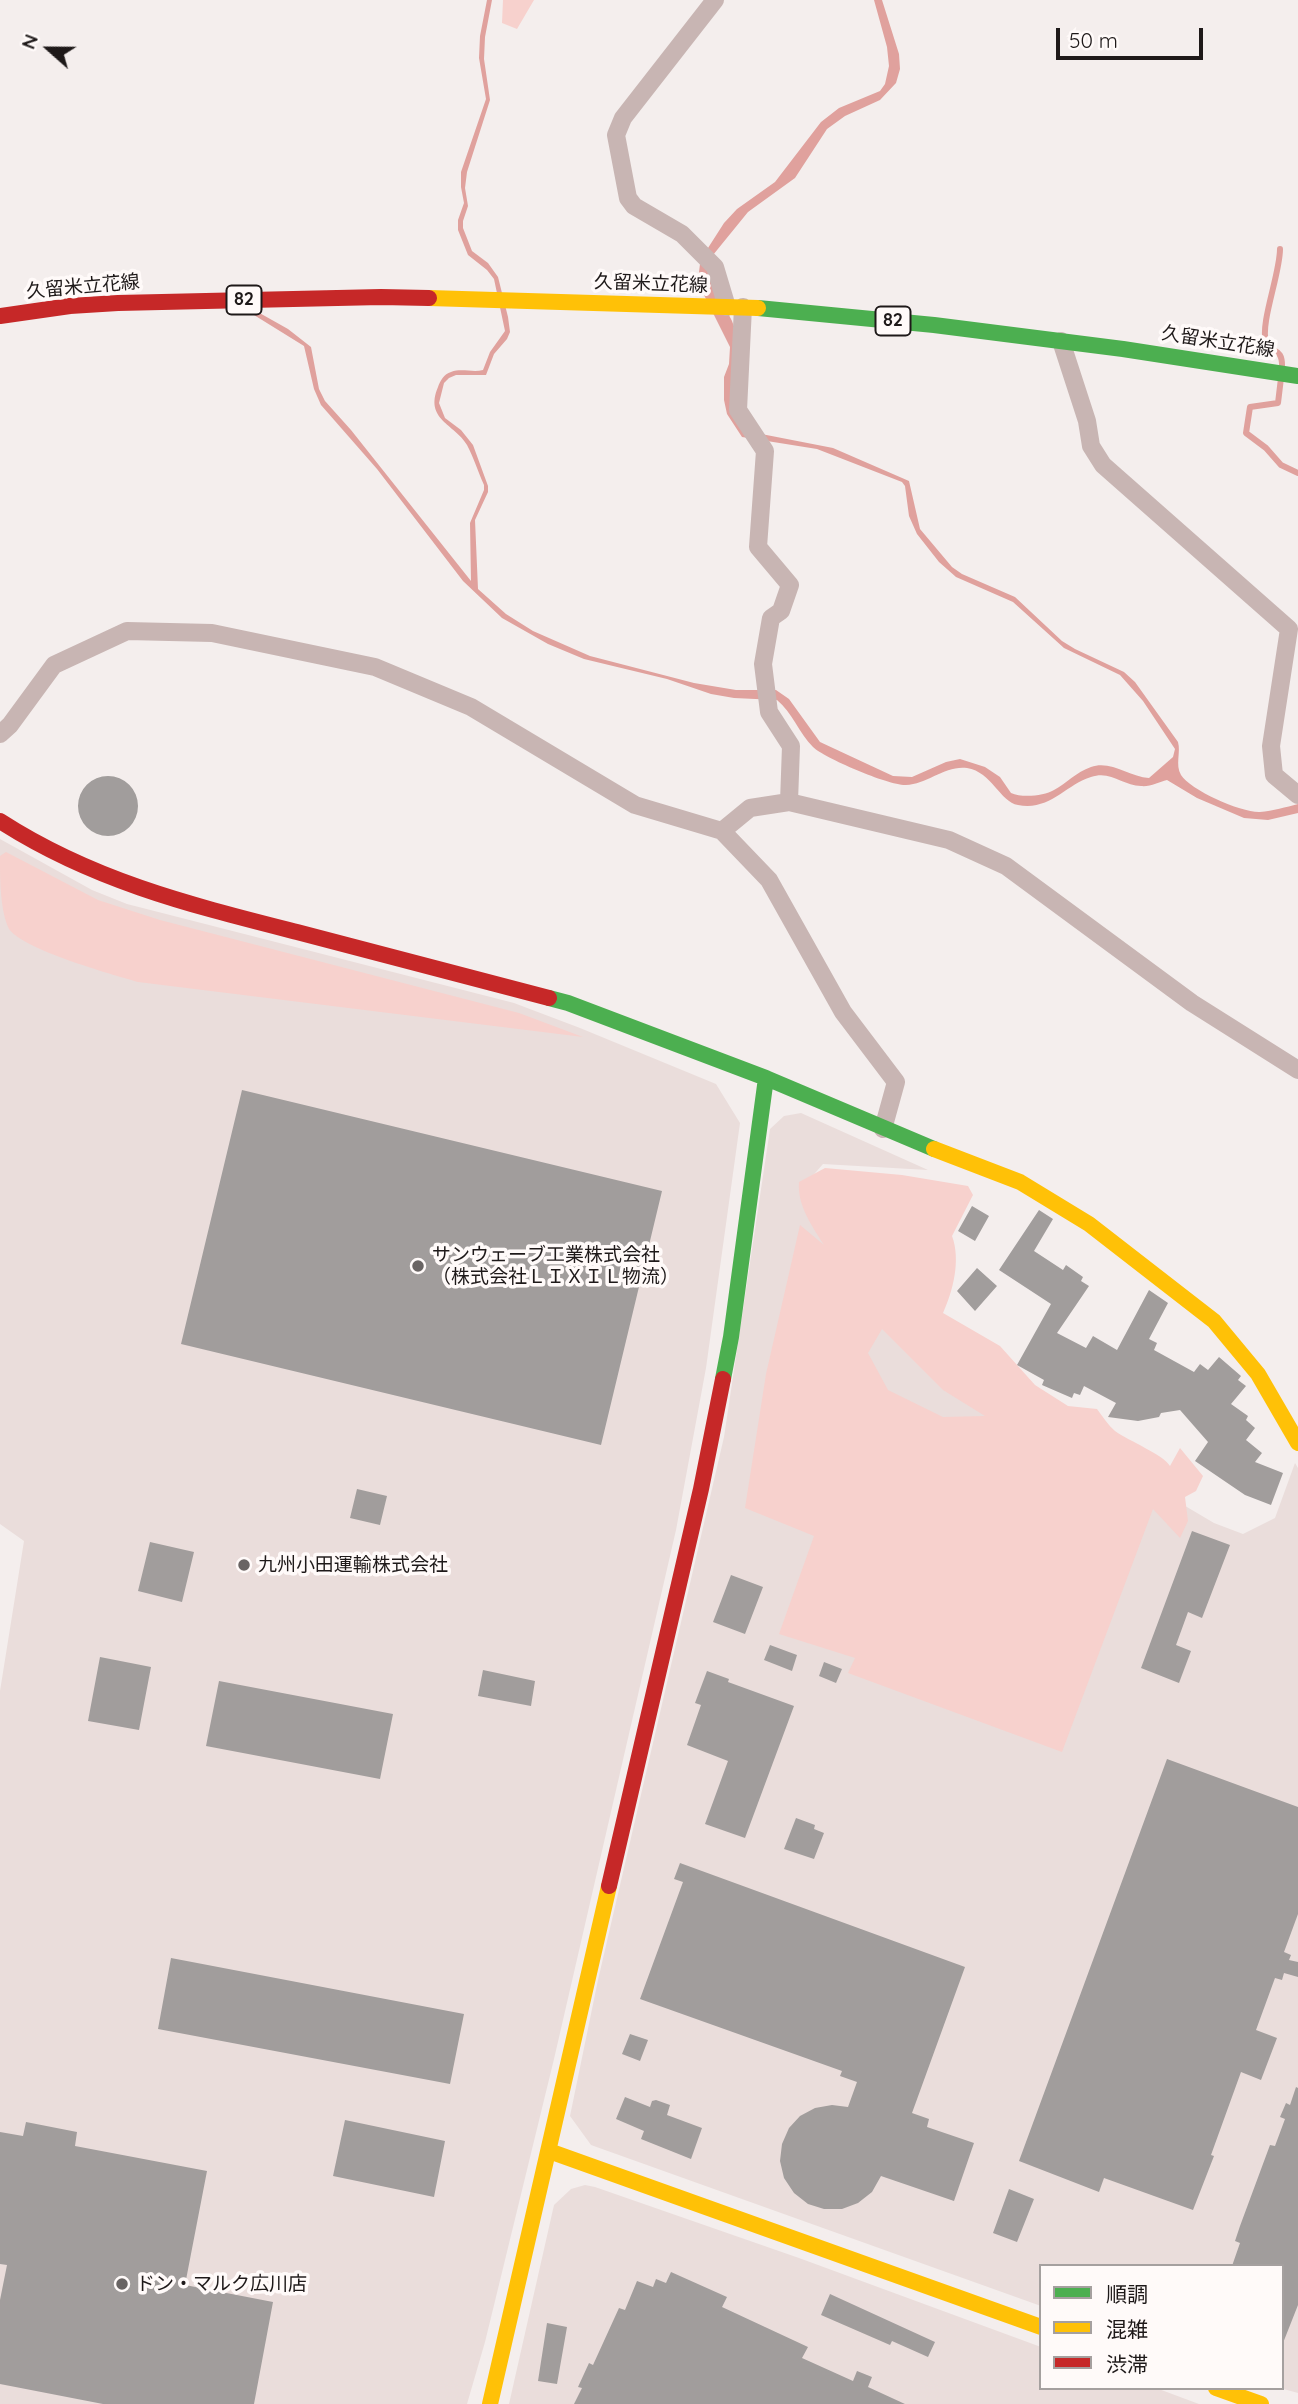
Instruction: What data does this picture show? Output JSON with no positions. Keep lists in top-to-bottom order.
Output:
{
  "streets": {
    "street": ["久留米立花線", "82"]
  },
  "places": ["サンウェーブ工業株式会社 （株式会社ＬＩＸＩＬ物流）", "九州小田運輸株式会社", "ドン・マルク広川店"],
  "legend": ["順調", "混雑", "渋滞"],
  "scale_bar": "50 m",
  "north": "left"
}
